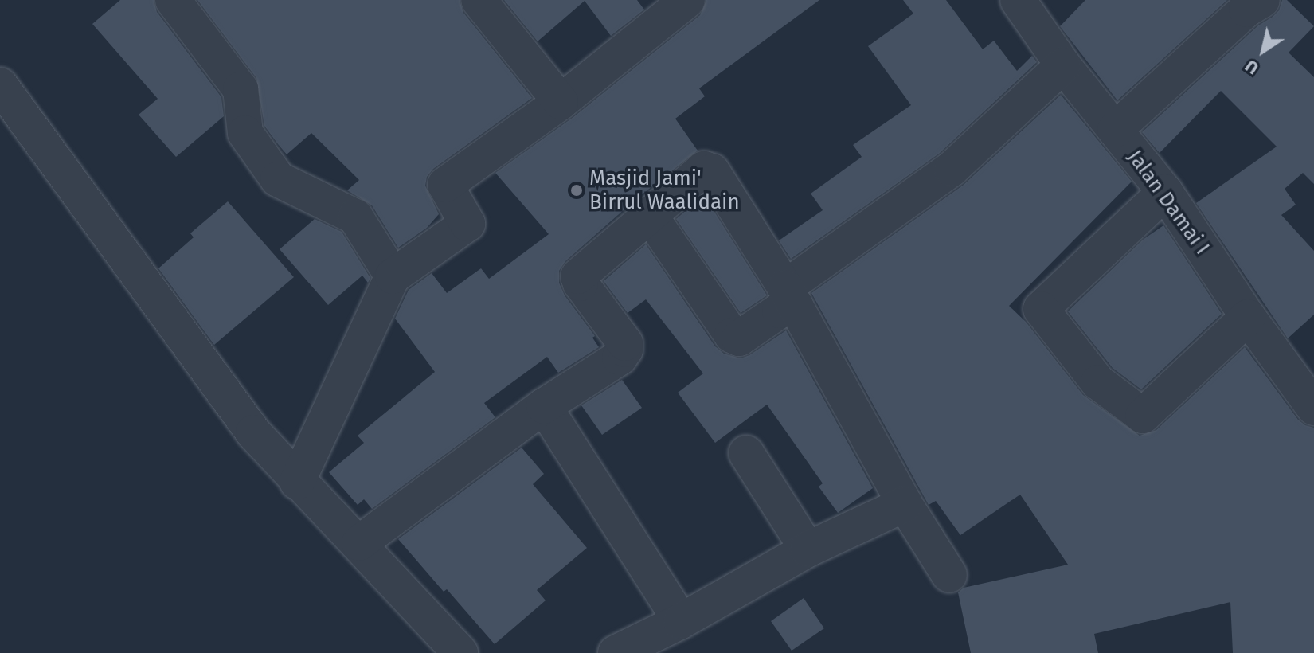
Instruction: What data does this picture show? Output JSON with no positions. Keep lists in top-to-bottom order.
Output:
{
  "streets": {
    "street": ["Jalan Damai I"]
  },
  "places": ["Masjid Jami' Birrul Waalidain"],
  "north": "bottom left"
}
